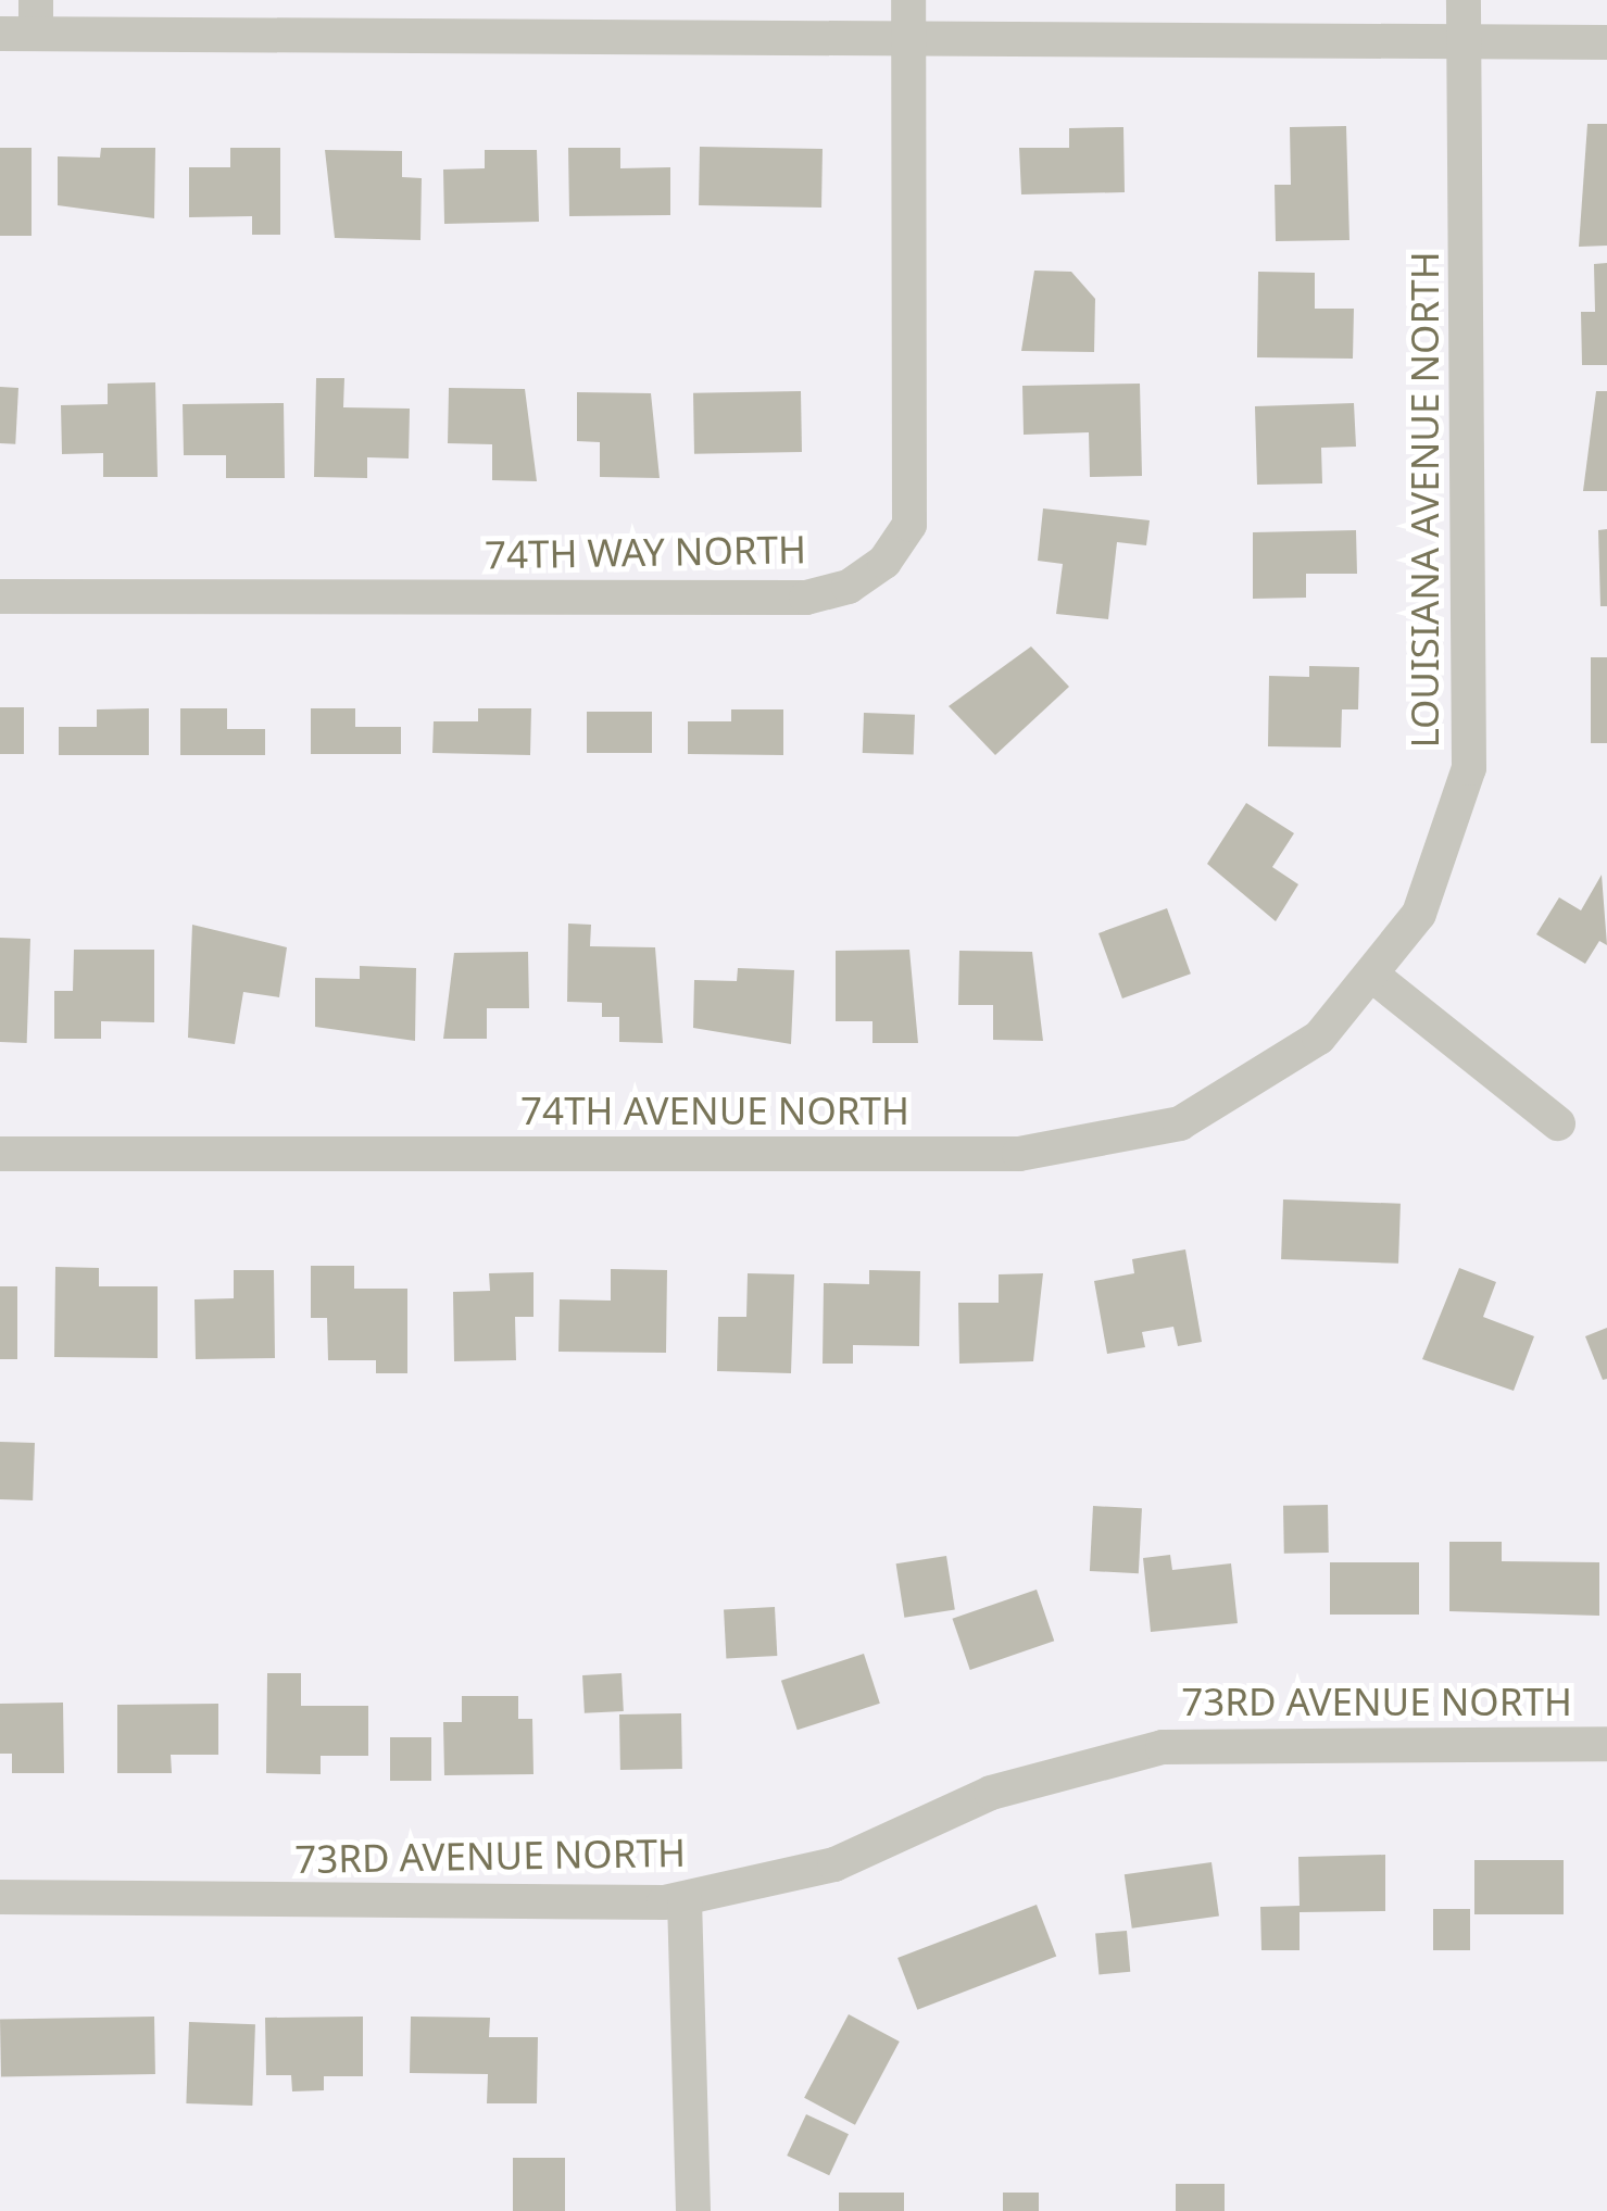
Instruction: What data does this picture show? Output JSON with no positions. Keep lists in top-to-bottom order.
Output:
{
  "streets": {
    "street": [
      "LOUISIANA AVENUE NORTH",
      "74TH WAY NORTH",
      "74TH AVENUE NORTH",
      "73RD AVENUE NORTH"
    ]
  },
  "crossings": [
    ["LOUISIANA AVENUE NORTH", "74TH AVENUE NORTH"]
  ]
}
